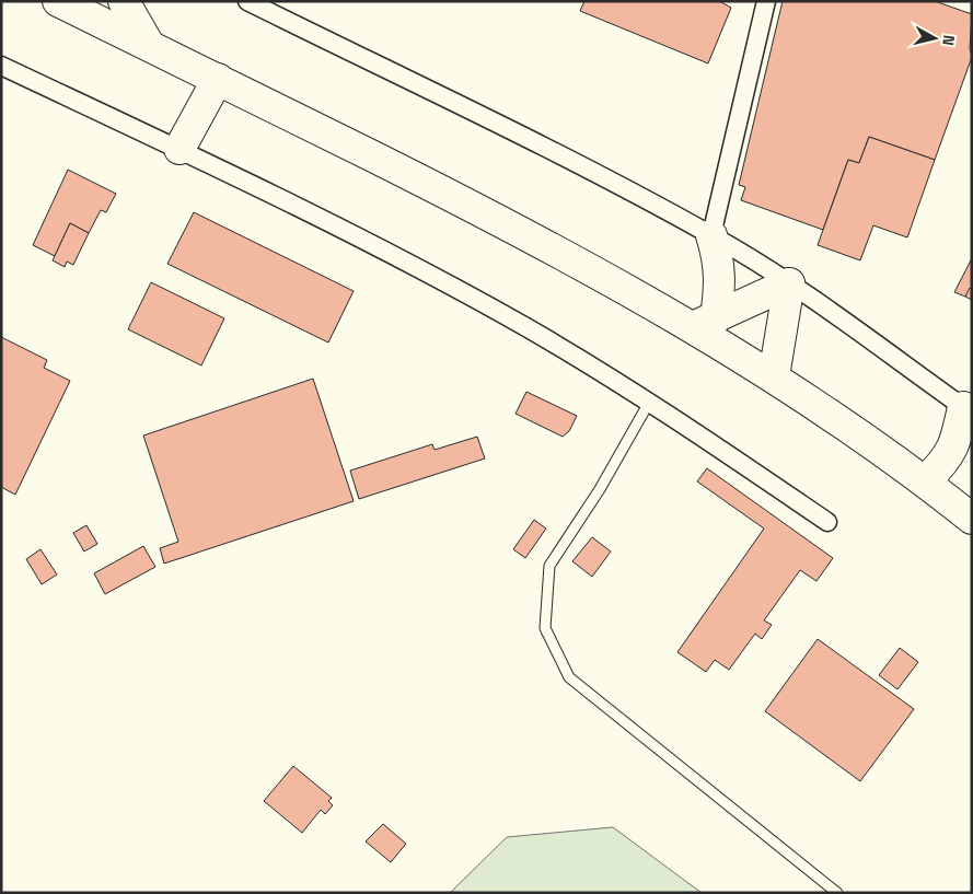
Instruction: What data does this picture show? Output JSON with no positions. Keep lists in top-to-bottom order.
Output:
{
  "north": "right"
}
